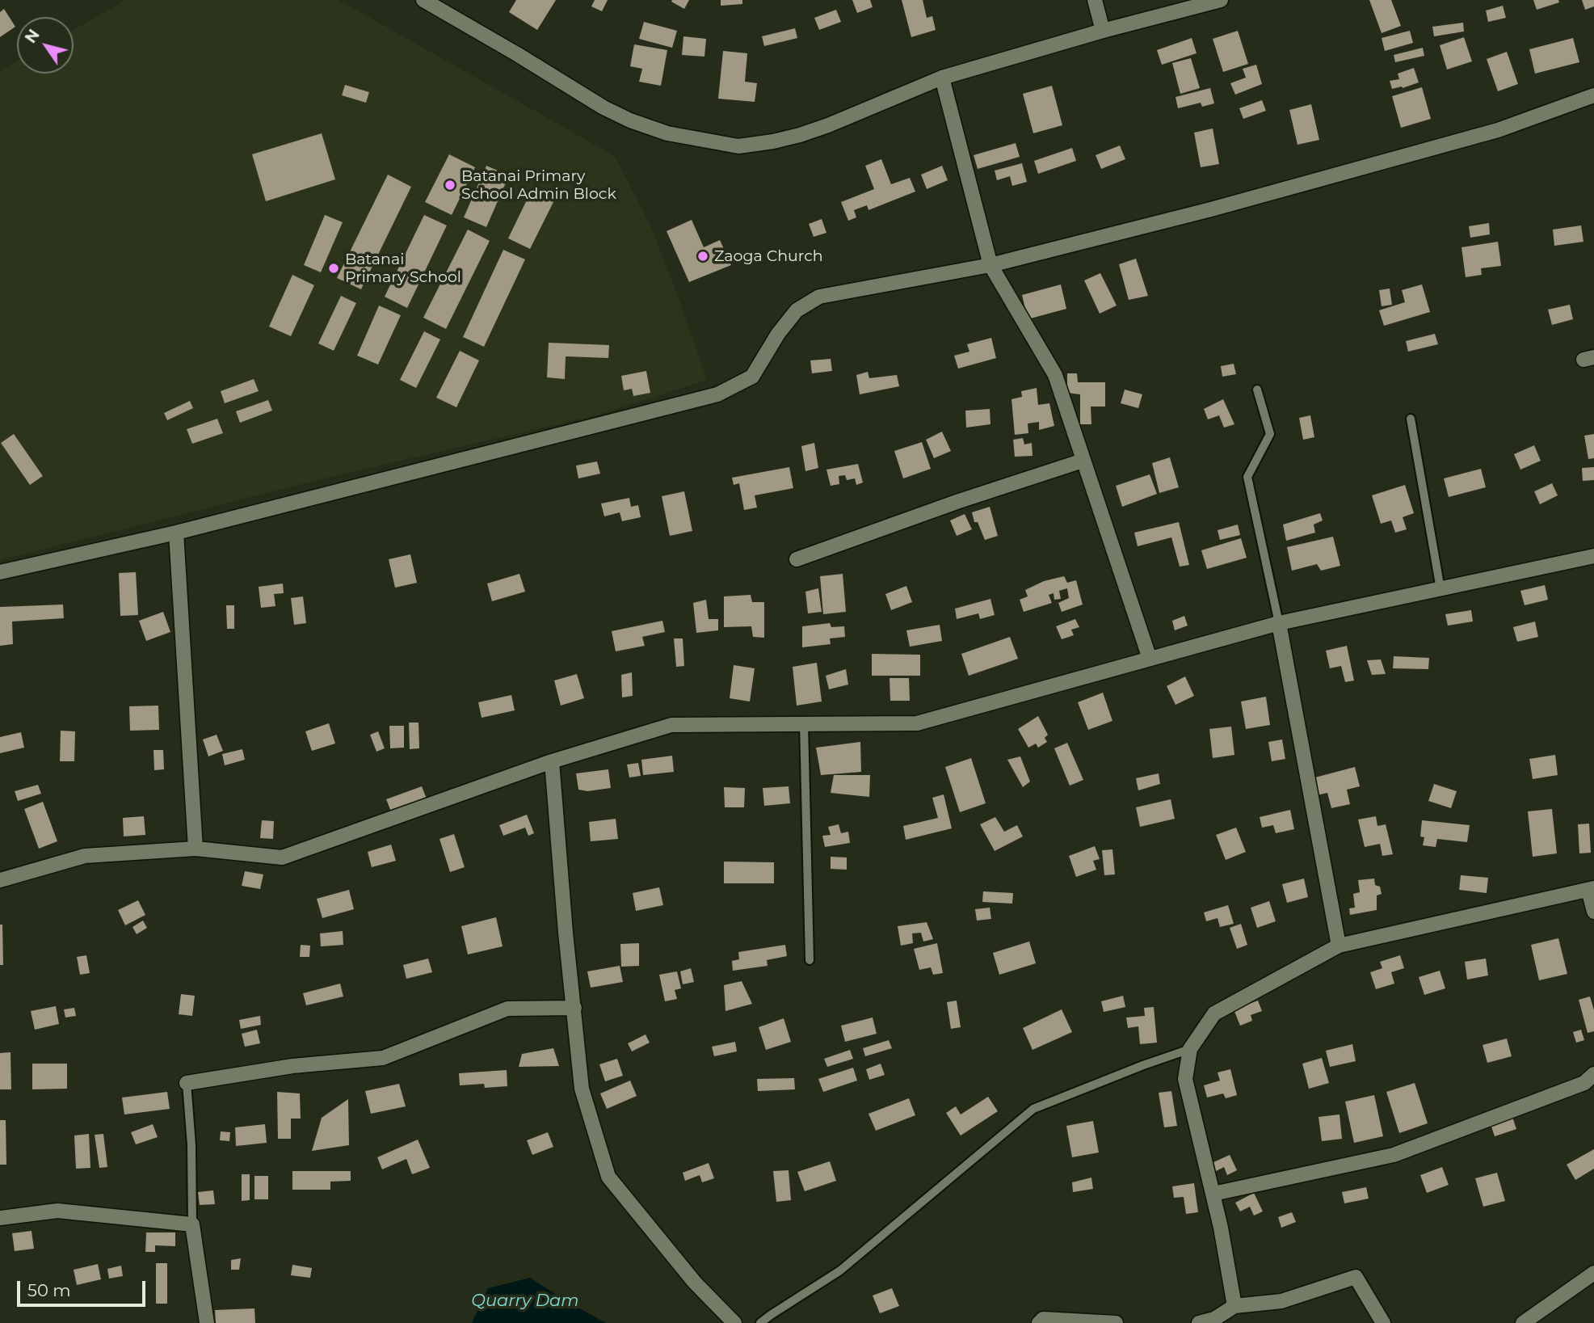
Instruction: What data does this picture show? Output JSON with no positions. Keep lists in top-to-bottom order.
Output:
{
  "water": ["Quarry Dam"],
  "places": ["Batanai Primary School Admin Block", "Zaoga Church", "Batanai Primary School"],
  "scale_bar": "50 m",
  "north": "top left"
}
